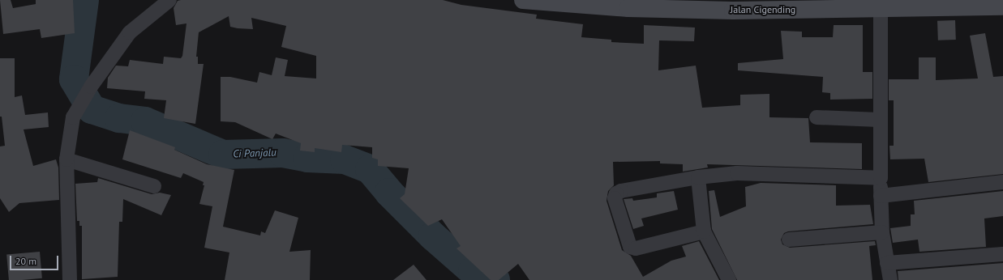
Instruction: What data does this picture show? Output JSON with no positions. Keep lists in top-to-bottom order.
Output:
{
  "streets": {
    "street": ["Jalan Cigending"]
  },
  "water": ["Ci Panjalu"],
  "scale_bar": "20 m"
}
